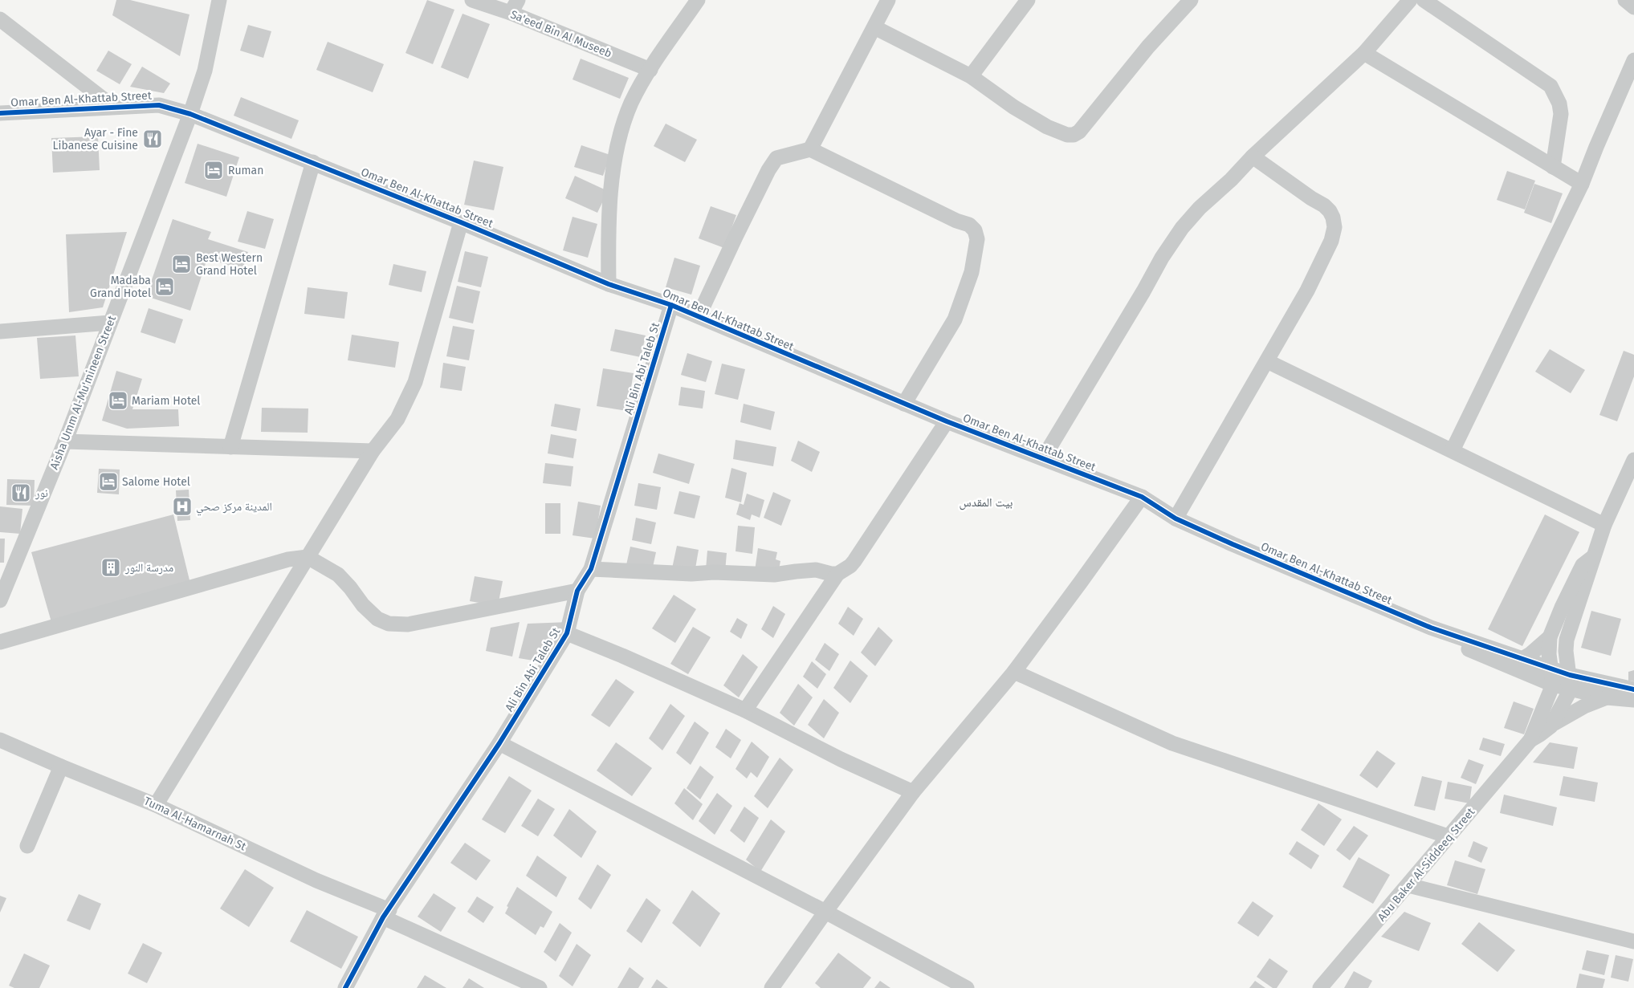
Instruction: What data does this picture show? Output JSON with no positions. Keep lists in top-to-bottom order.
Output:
{
  "streets": {
    "street": [
      "Sa'eed Bin Al Museeb",
      "Omar Ben Al-Khattab Street",
      "Ali Bin Abi Taleb St",
      "Aisha Umm Al-Mu'mineen Street",
      "Tuma Al-Hamarnah St",
      "Abu Baker Al-Siddeeq Street"
    ]
  },
  "crossings": [
    ["Omar Ben Al-Khattab Street", "Ali Bin Abi Taleb St"],
    ["Omar Ben Al-Khattab Street", "Aisha Umm Al-Mu'mineen Street"],
    ["Ali Bin Abi Taleb St", "Tuma Al-Hamarnah St"]
  ],
  "districts": ["بيت المقدس"],
  "places": {
    "restaurant": ["Ayar - Fine Libanese Cuisine", "نور"],
    "hotel": [
      "Ruman",
      "Best Western Grand Hotel",
      "Madaba Grand Hotel",
      "Mariam Hotel",
      "Salome Hotel"
    ],
    "hospital": ["المدينة مركز صحي"],
    "building": ["مدرسة النور"]
  }
}
